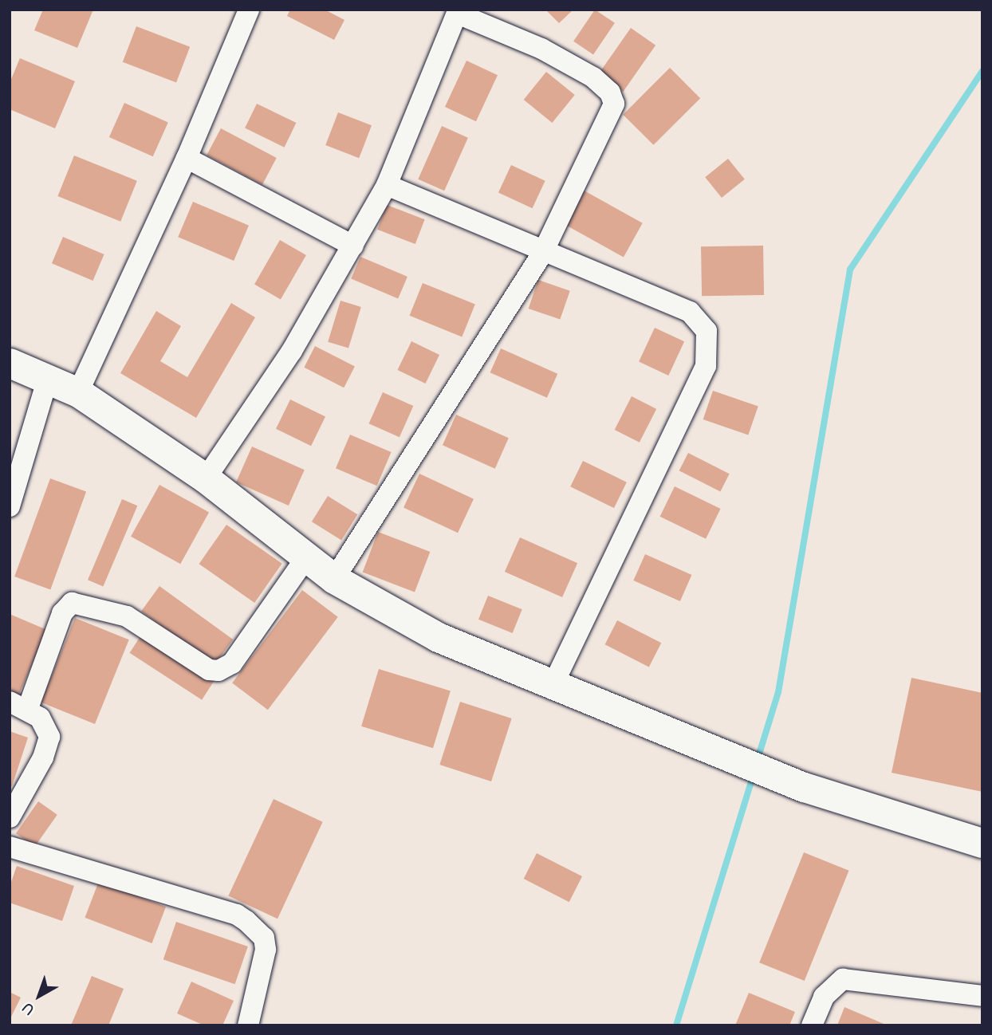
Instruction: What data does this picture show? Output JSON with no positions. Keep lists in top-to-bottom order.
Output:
{
  "north": "bottom left"
}
